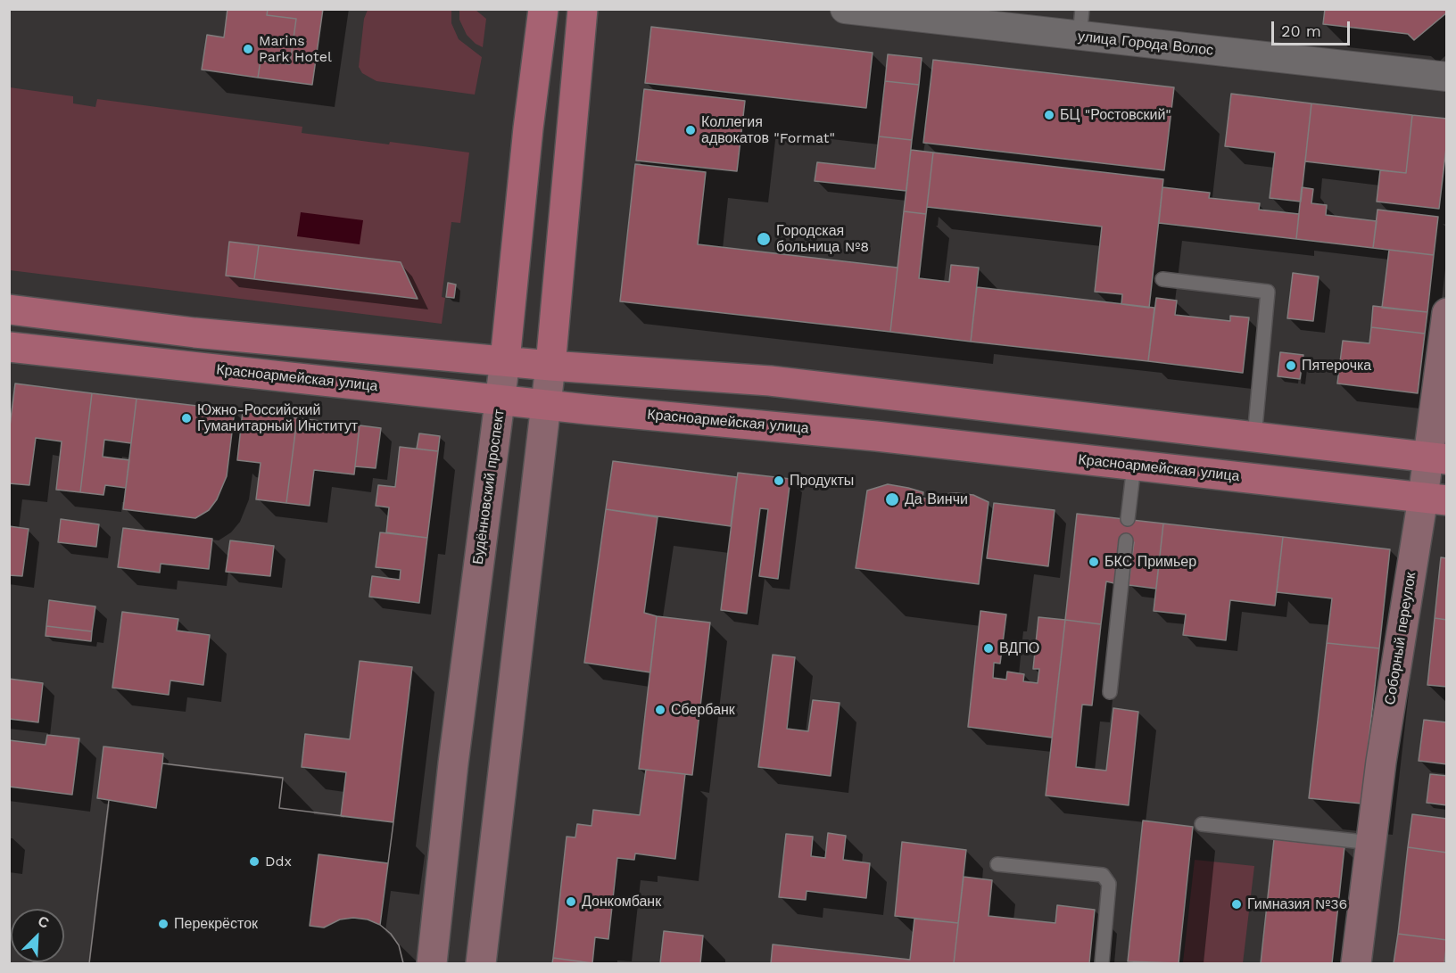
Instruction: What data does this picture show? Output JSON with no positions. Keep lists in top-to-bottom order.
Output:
{
  "streets": {
    "main road": ["Красноармейская улица", "Будённовский проспект", "Соборный переулок"],
    "street": ["улица Города Волос"]
  },
  "crossings": [
    ["Красноармейская улица", "Будённовский проспект"],
    ["Красноармейская улица", "Соборный переулок"]
  ],
  "places": [
    "Marins Park Hotel",
    "БЦ \"Ростовский\"",
    "Коллегия адвокатов \"Format\"",
    "Городская больница №8",
    "Пятерочка",
    "Южно-Российский Гуманитарный Институт",
    "Продукты",
    "Да Винчи",
    "БКС Примьер",
    "ВДПО",
    "Сбербанк",
    "Ddx",
    "Донкомбанк",
    "Гимназия №36",
    "Перекрёсток"
  ],
  "scale_bar": "20 m",
  "north": "top right"
}
